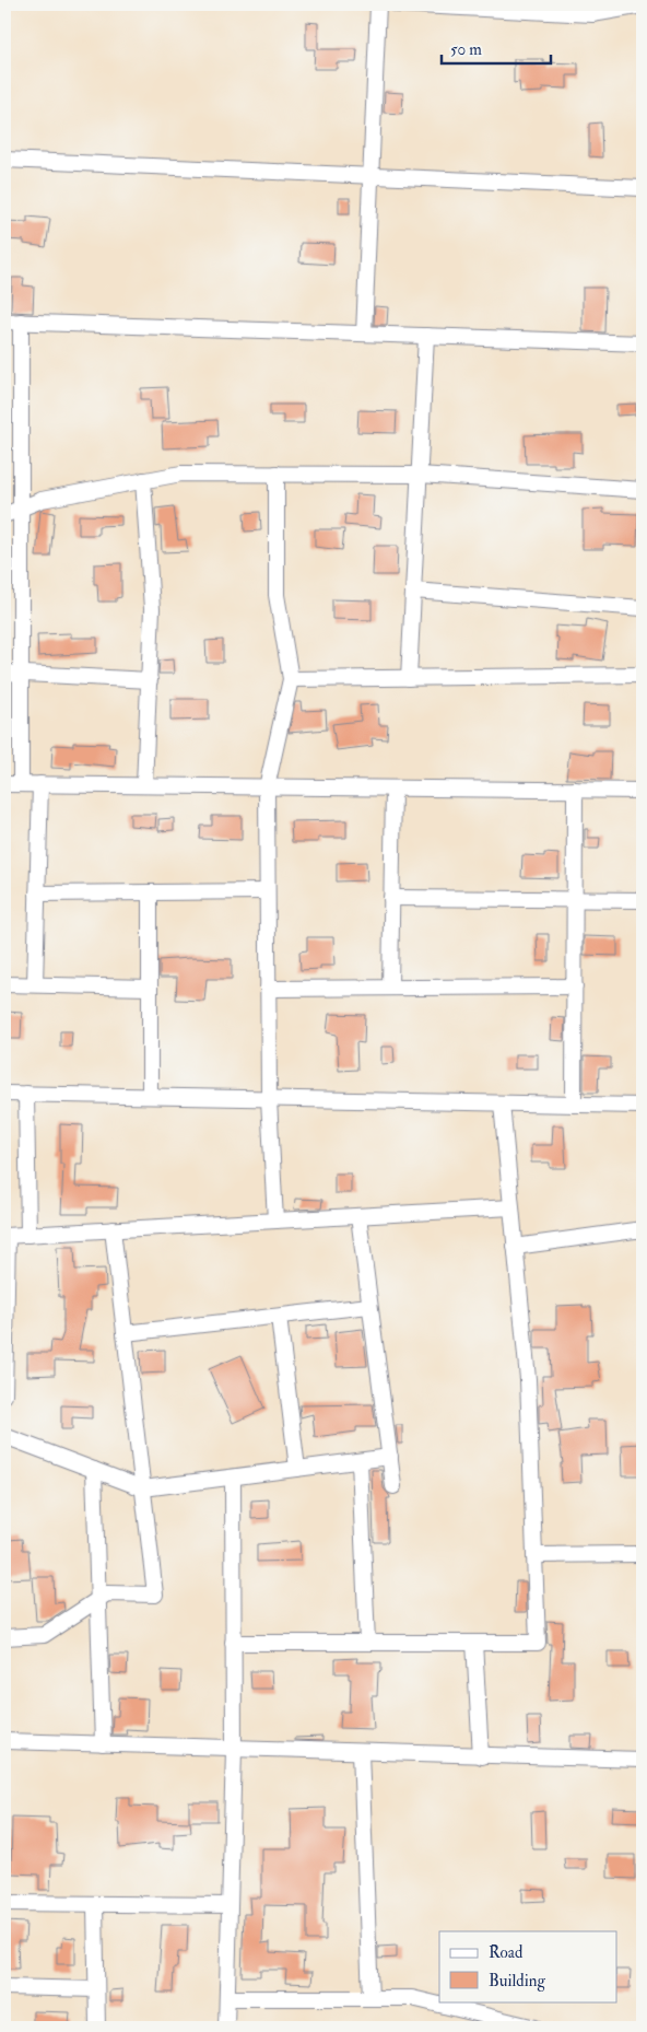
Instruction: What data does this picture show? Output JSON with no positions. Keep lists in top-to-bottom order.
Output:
{
  "legend": ["Road", "Building"],
  "scale_bar": "50 m"
}
